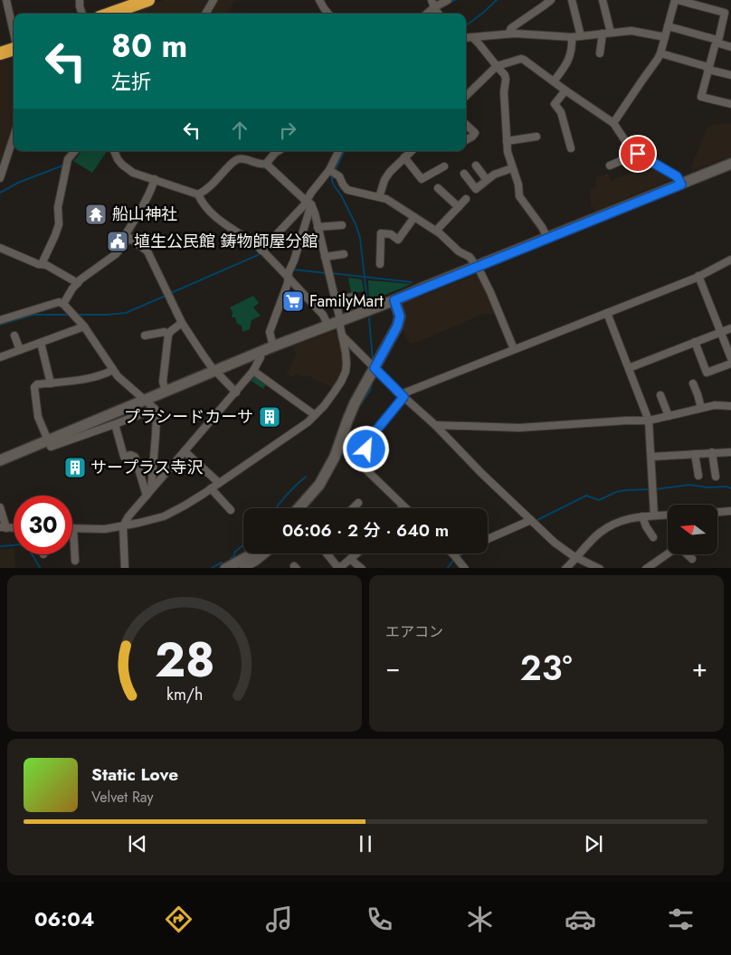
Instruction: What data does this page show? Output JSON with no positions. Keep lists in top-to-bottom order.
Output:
{
  "places": {
    "temple": ["船山神社"],
    "public building": ["埴生公民館 鋳物師屋分館"],
    "supermarket": ["FamilyMart"],
    "building": ["プラシードカーサ", "サープラス寺沢"]
  },
  "north": "left",
  "page": {
    "turn": ["80 m", "左折"],
    "limit": "30",
    "trip": "06:06 · 2 分 · 640 m",
    "tile": "エアコン",
    "heat": ["−", "23°", "+"],
    "song": ["Static Love", "Velvet Ray"],
    "tabs": "06:04",
    "gauge": ["28", "km/h"]
  }
}
